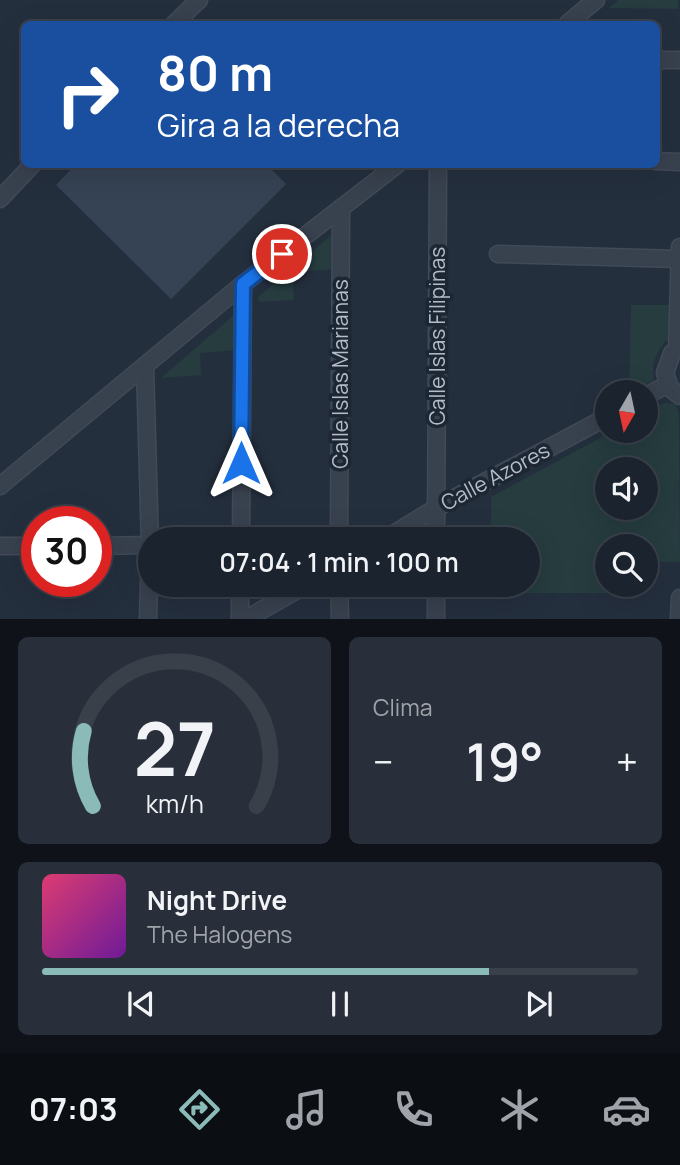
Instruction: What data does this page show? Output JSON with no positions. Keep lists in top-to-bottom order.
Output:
{
  "streets": {
    "street": ["Calle Islas Filipinas", "Calle Islas Marianas", "Calle Azores"]
  },
  "crossings": [
    ["Calle Islas Filipinas", "Calle Azores"]
  ],
  "north": "bottom",
  "page": {
    "turn": ["80 m", "Gira a la derecha"],
    "limit": "30",
    "trip": "07:04 · 1 min · 100 m",
    "tile": "Clima",
    "heat": ["−", "19°", "+"],
    "song": ["Night Drive", "The Halogens"],
    "tabs": "07:03",
    "gauge": ["27", "km/h"]
  }
}
